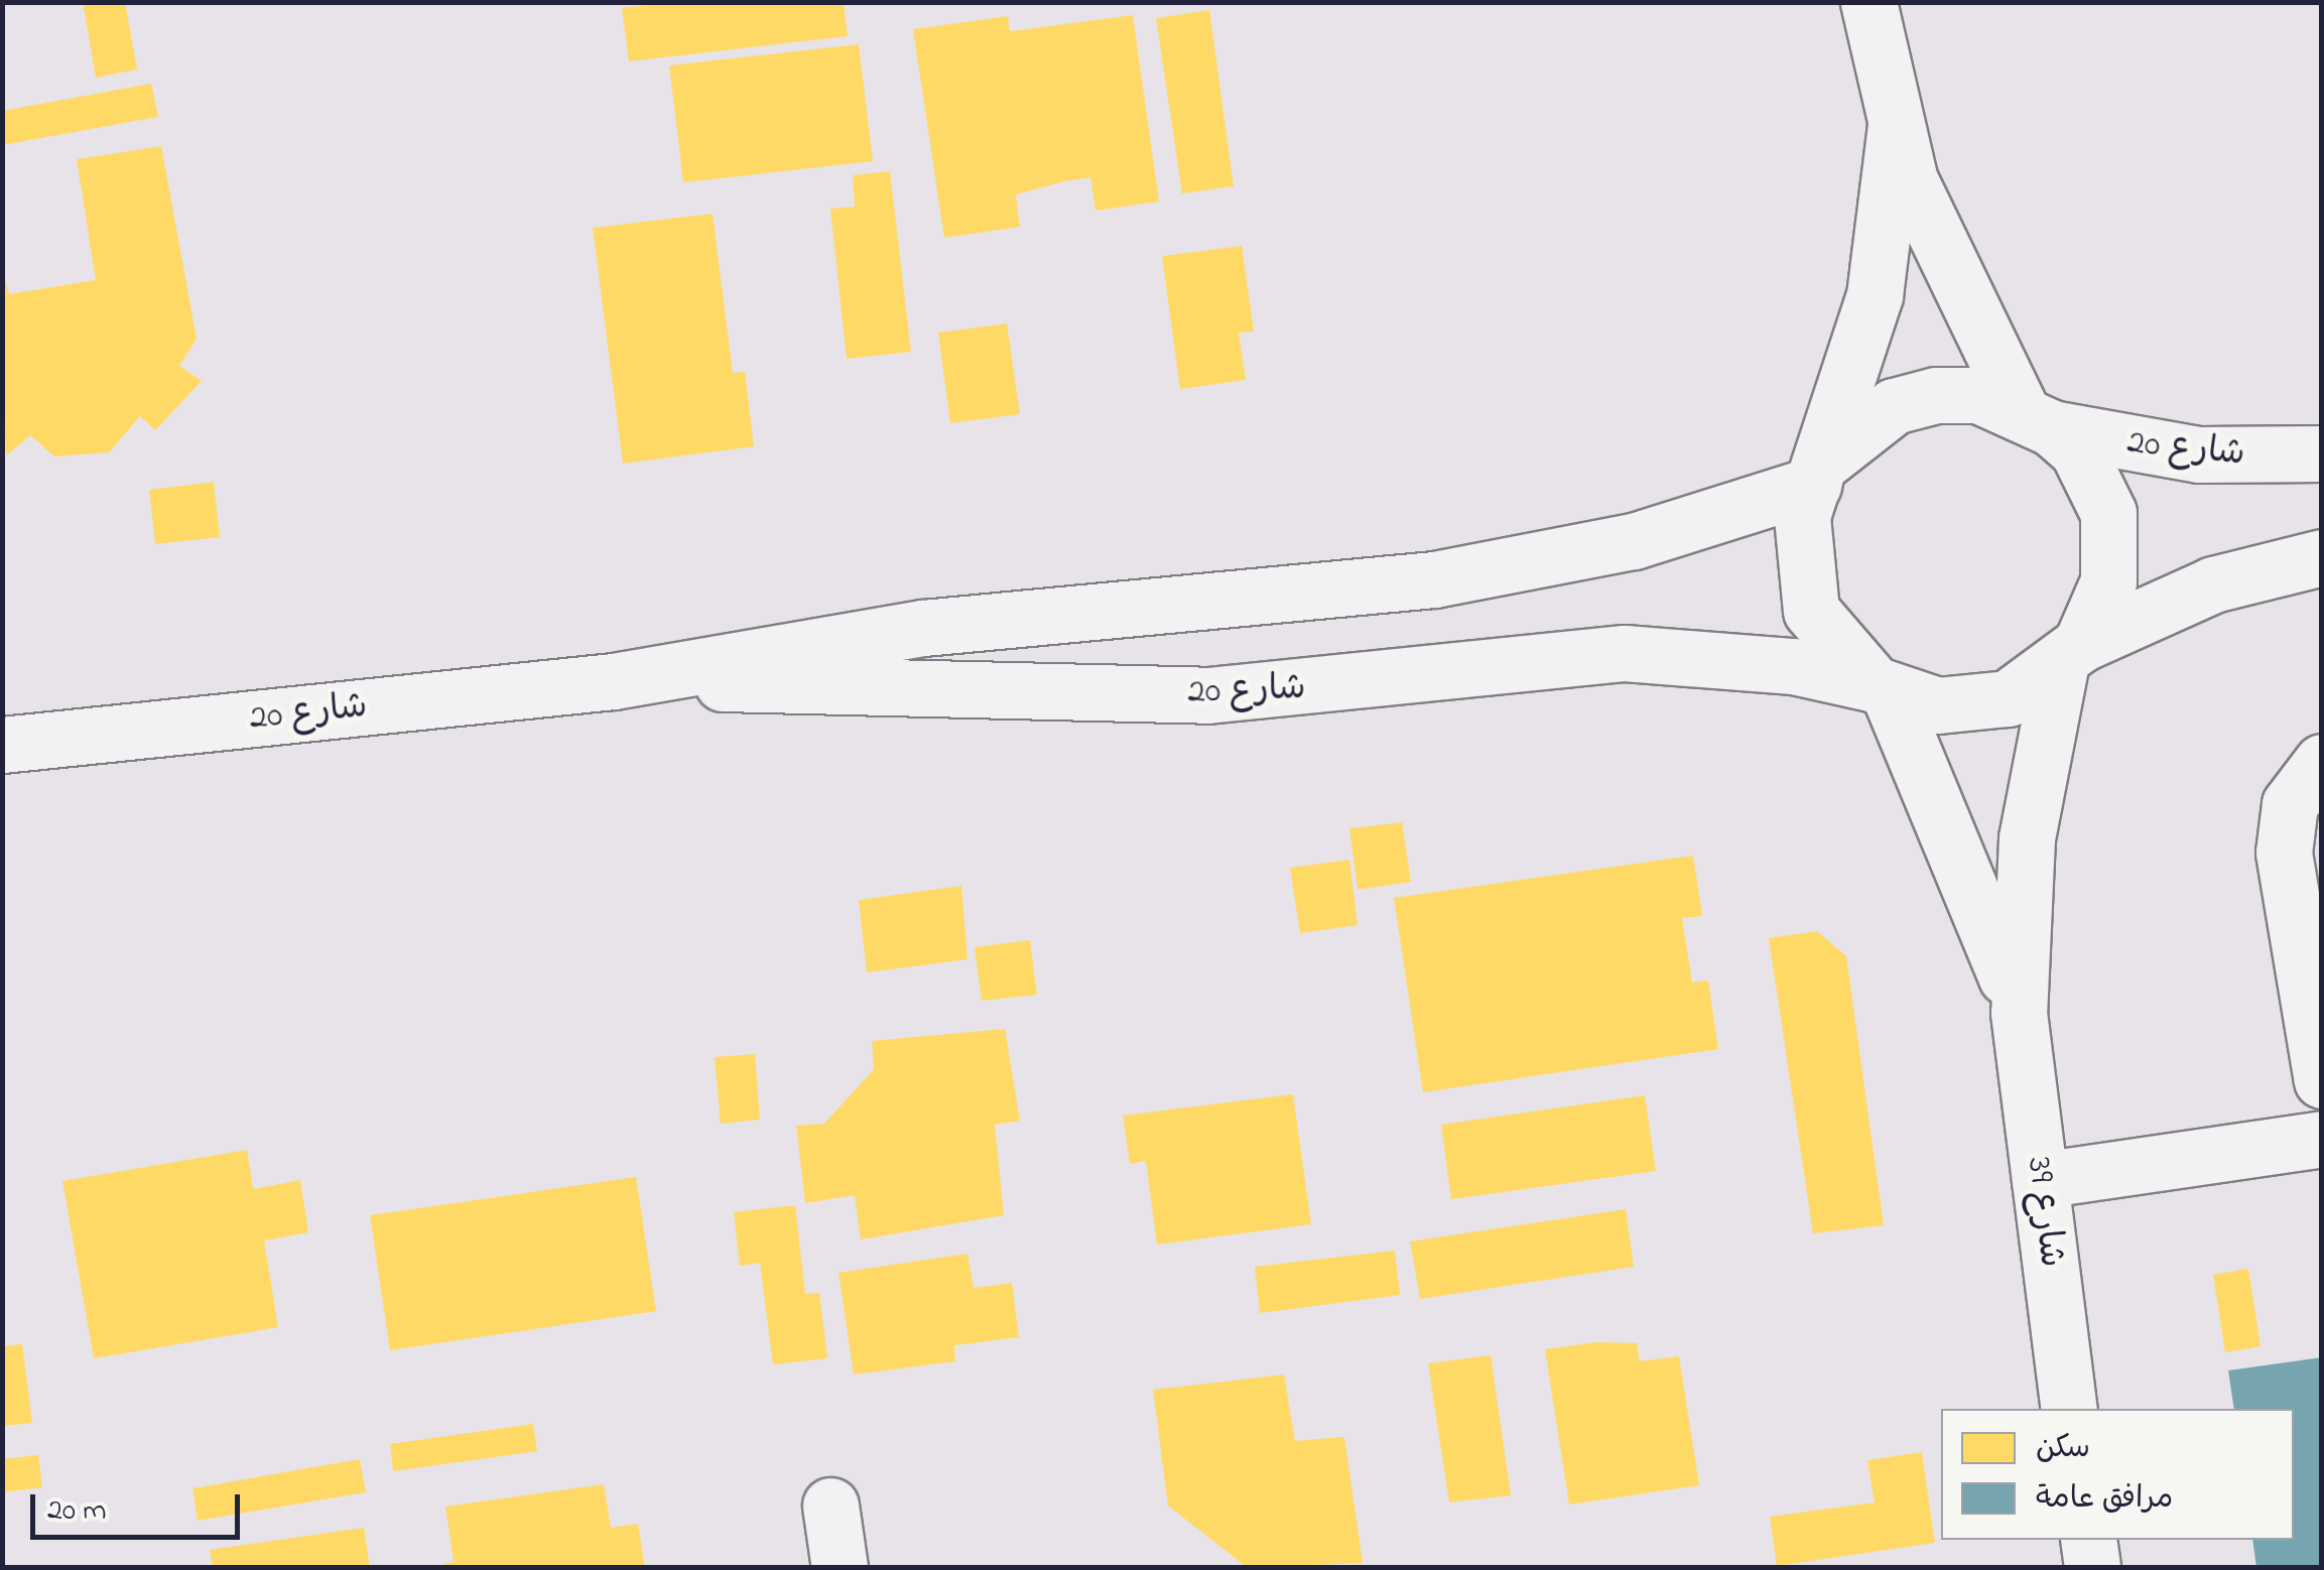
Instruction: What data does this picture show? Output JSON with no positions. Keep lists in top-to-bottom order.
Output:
{
  "streets": {
    "street": ["شارع 20", "شارع 39"]
  },
  "crossings": [
    ["شارع 20", "شارع 39"]
  ],
  "legend": ["سكن", "مرافق عامة"],
  "scale_bar": "20 m"
}
